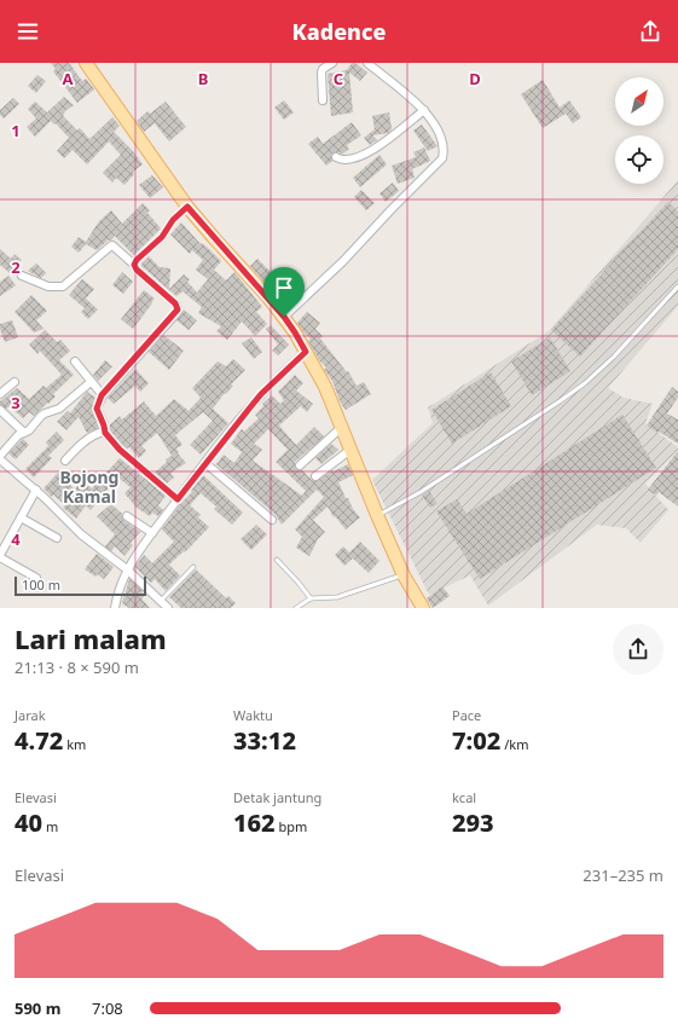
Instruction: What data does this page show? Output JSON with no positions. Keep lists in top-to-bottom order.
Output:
{
  "districts": ["Bojong Kamal"],
  "scale_bar": "100 m",
  "north": "top right",
  "page": {
    "header": "Kadence",
    "scale": "100 m",
    "heading": ["Lari malam", "21:13 · 8 × 590 m"],
    "stats": [
      ["Jarak", "4.72 km"],
      ["Waktu", "33:12"],
      ["Pace", "7:02 /km"],
      ["Elevasi", "40 m"],
      ["Detak jantung", "162 bpm"],
      ["kcal", "293"]
    ],
    "chart": ["Elevasi", "231–235 m"],
    "list": [
      {
        "name": "590 m",
        "note": "7:08"
      }
    ]
  },
  "grid": {
    "columns": [
      "A",
      "B",
      "C",
      "D"
    ],
    "rows": [
      "1",
      "2",
      "3",
      "4"
    ]
  }
}
